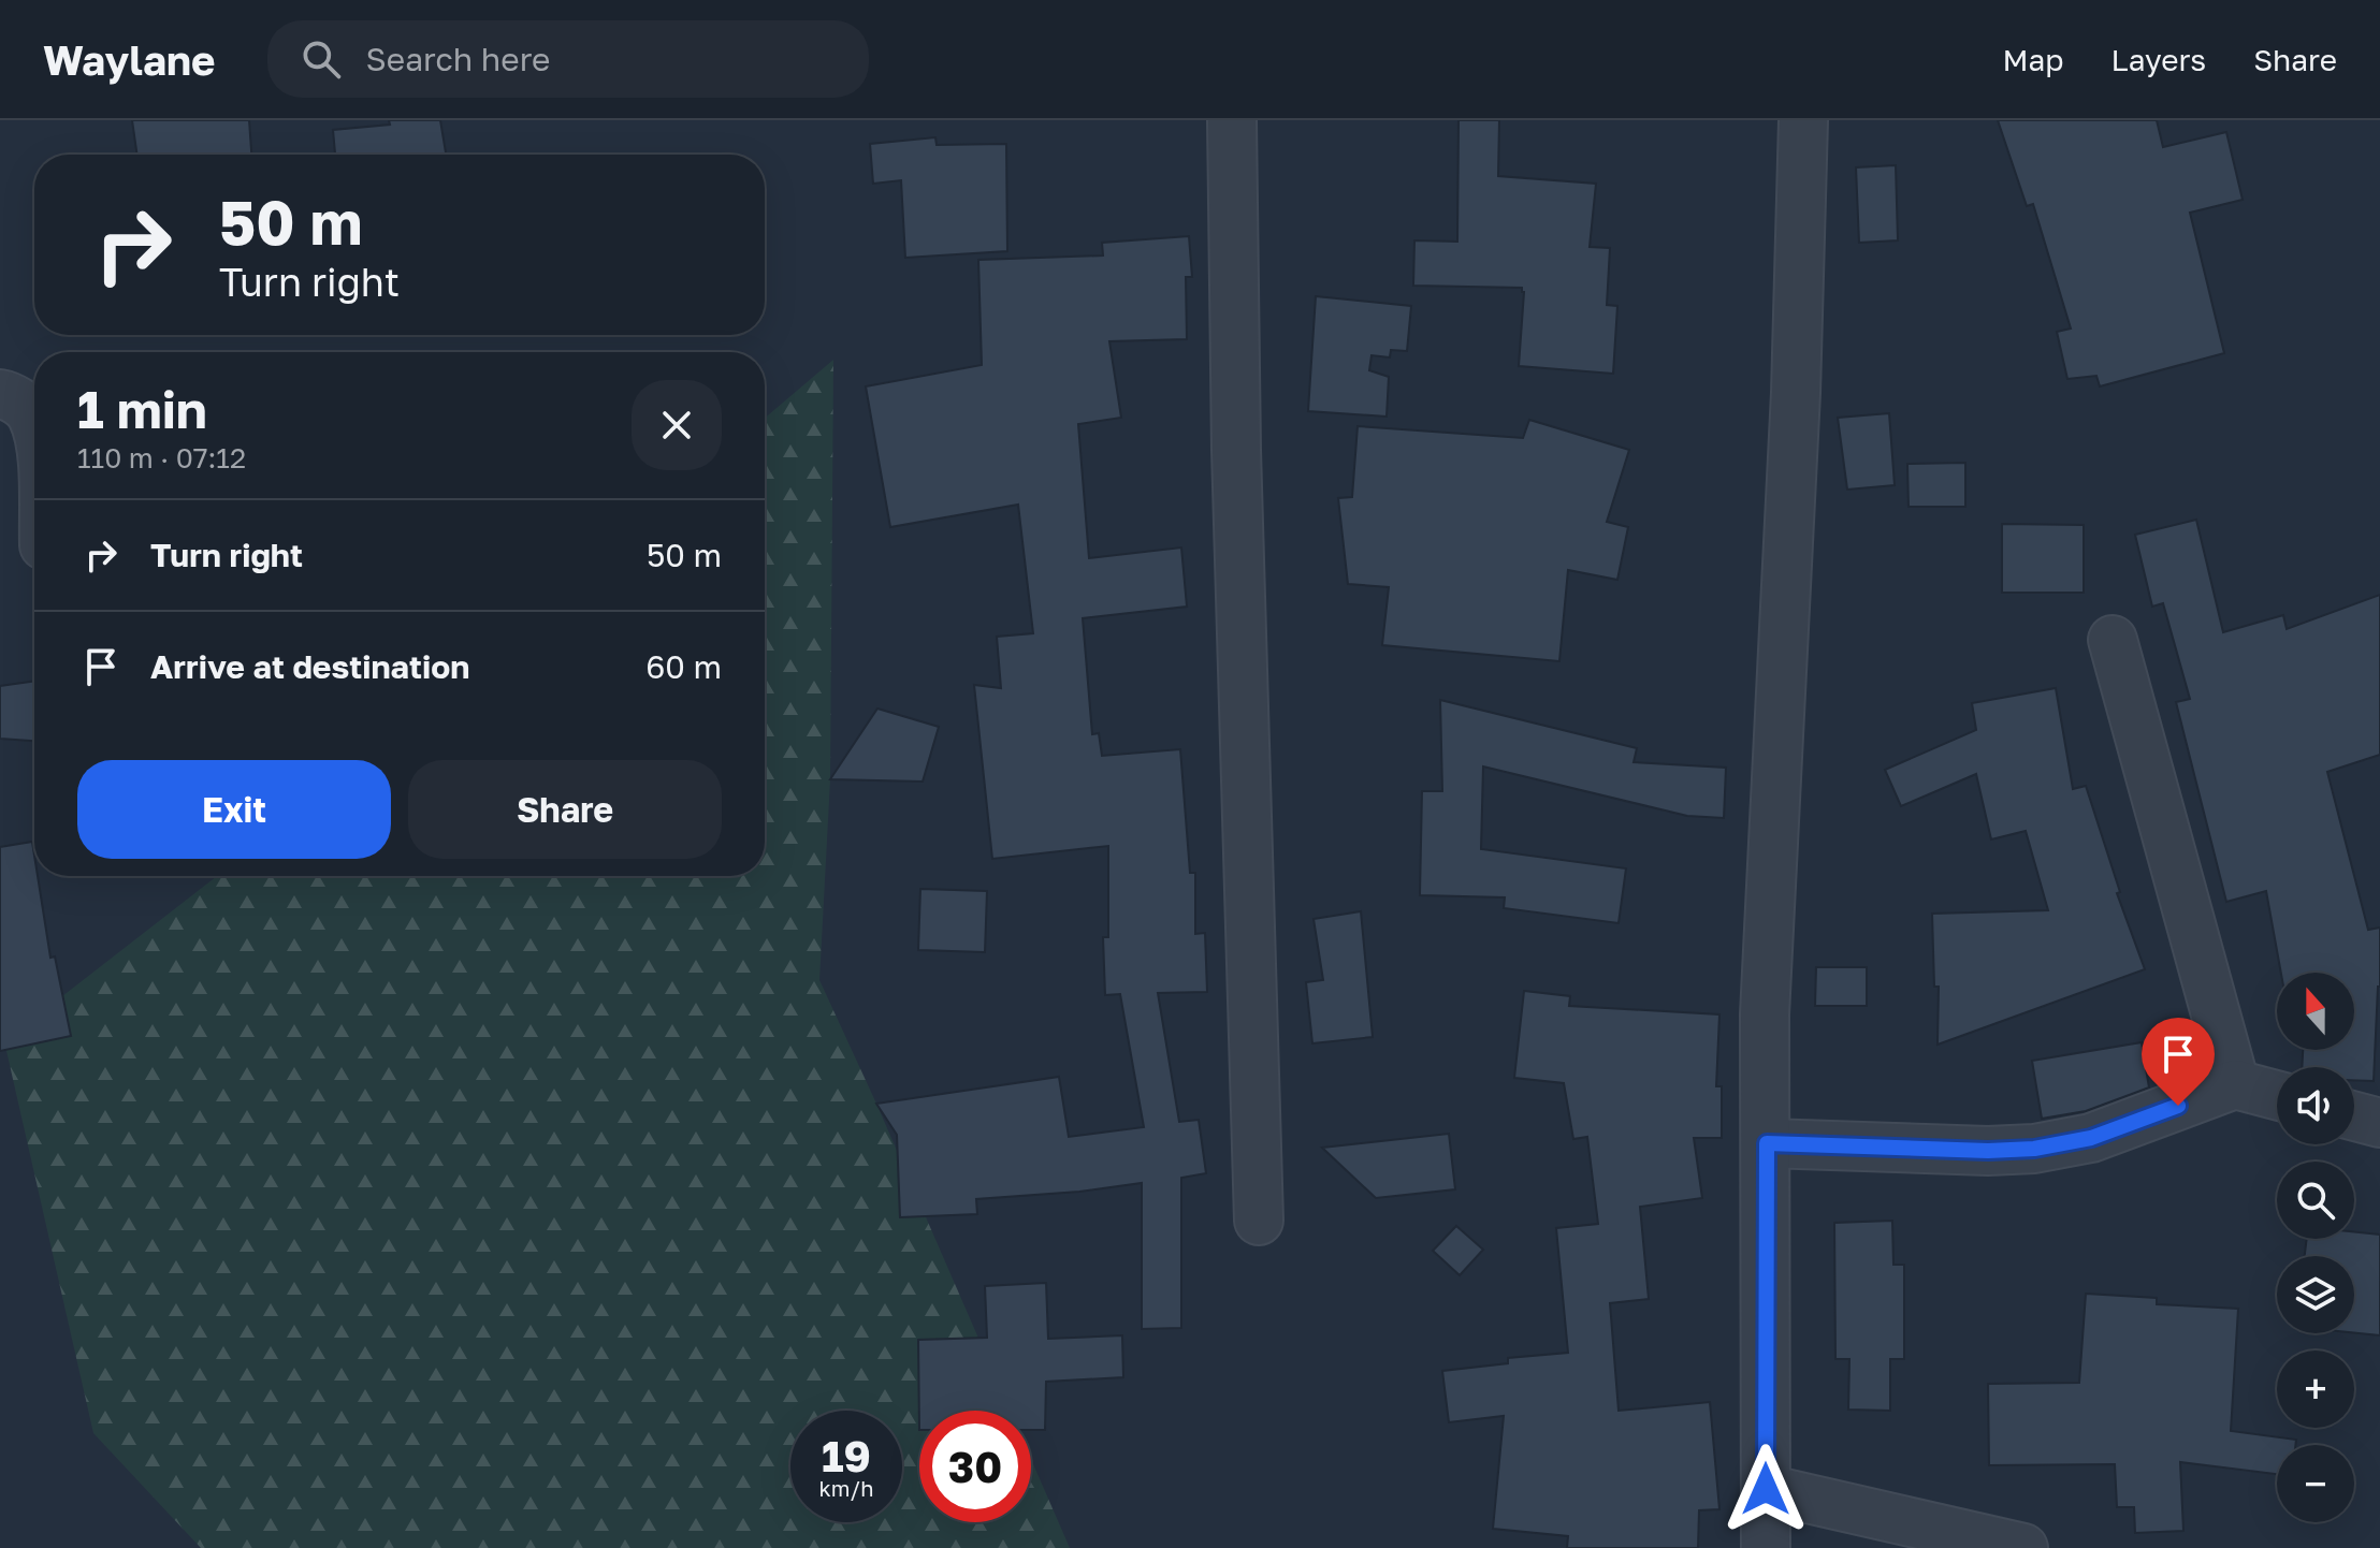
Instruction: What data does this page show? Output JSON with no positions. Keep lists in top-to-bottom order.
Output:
{
  "north": "top",
  "page": {
    "header": "Waylane",
    "search": "Search here",
    "nav": ["Map", "Layers", "Share"],
    "turn": ["50 m", "Turn right"],
    "heading": ["1 min", "110 m · 07:12"],
    "list": [
      {
        "name": "Turn right",
        "value": "50 m"
      },
      {
        "name": "Arrive at destination",
        "value": "60 m"
      }
    ],
    "buttons": ["Exit", "Share"],
    "map_buttons": ["+", "−"],
    "speed": "19 km/h",
    "limit": "30"
  }
}
